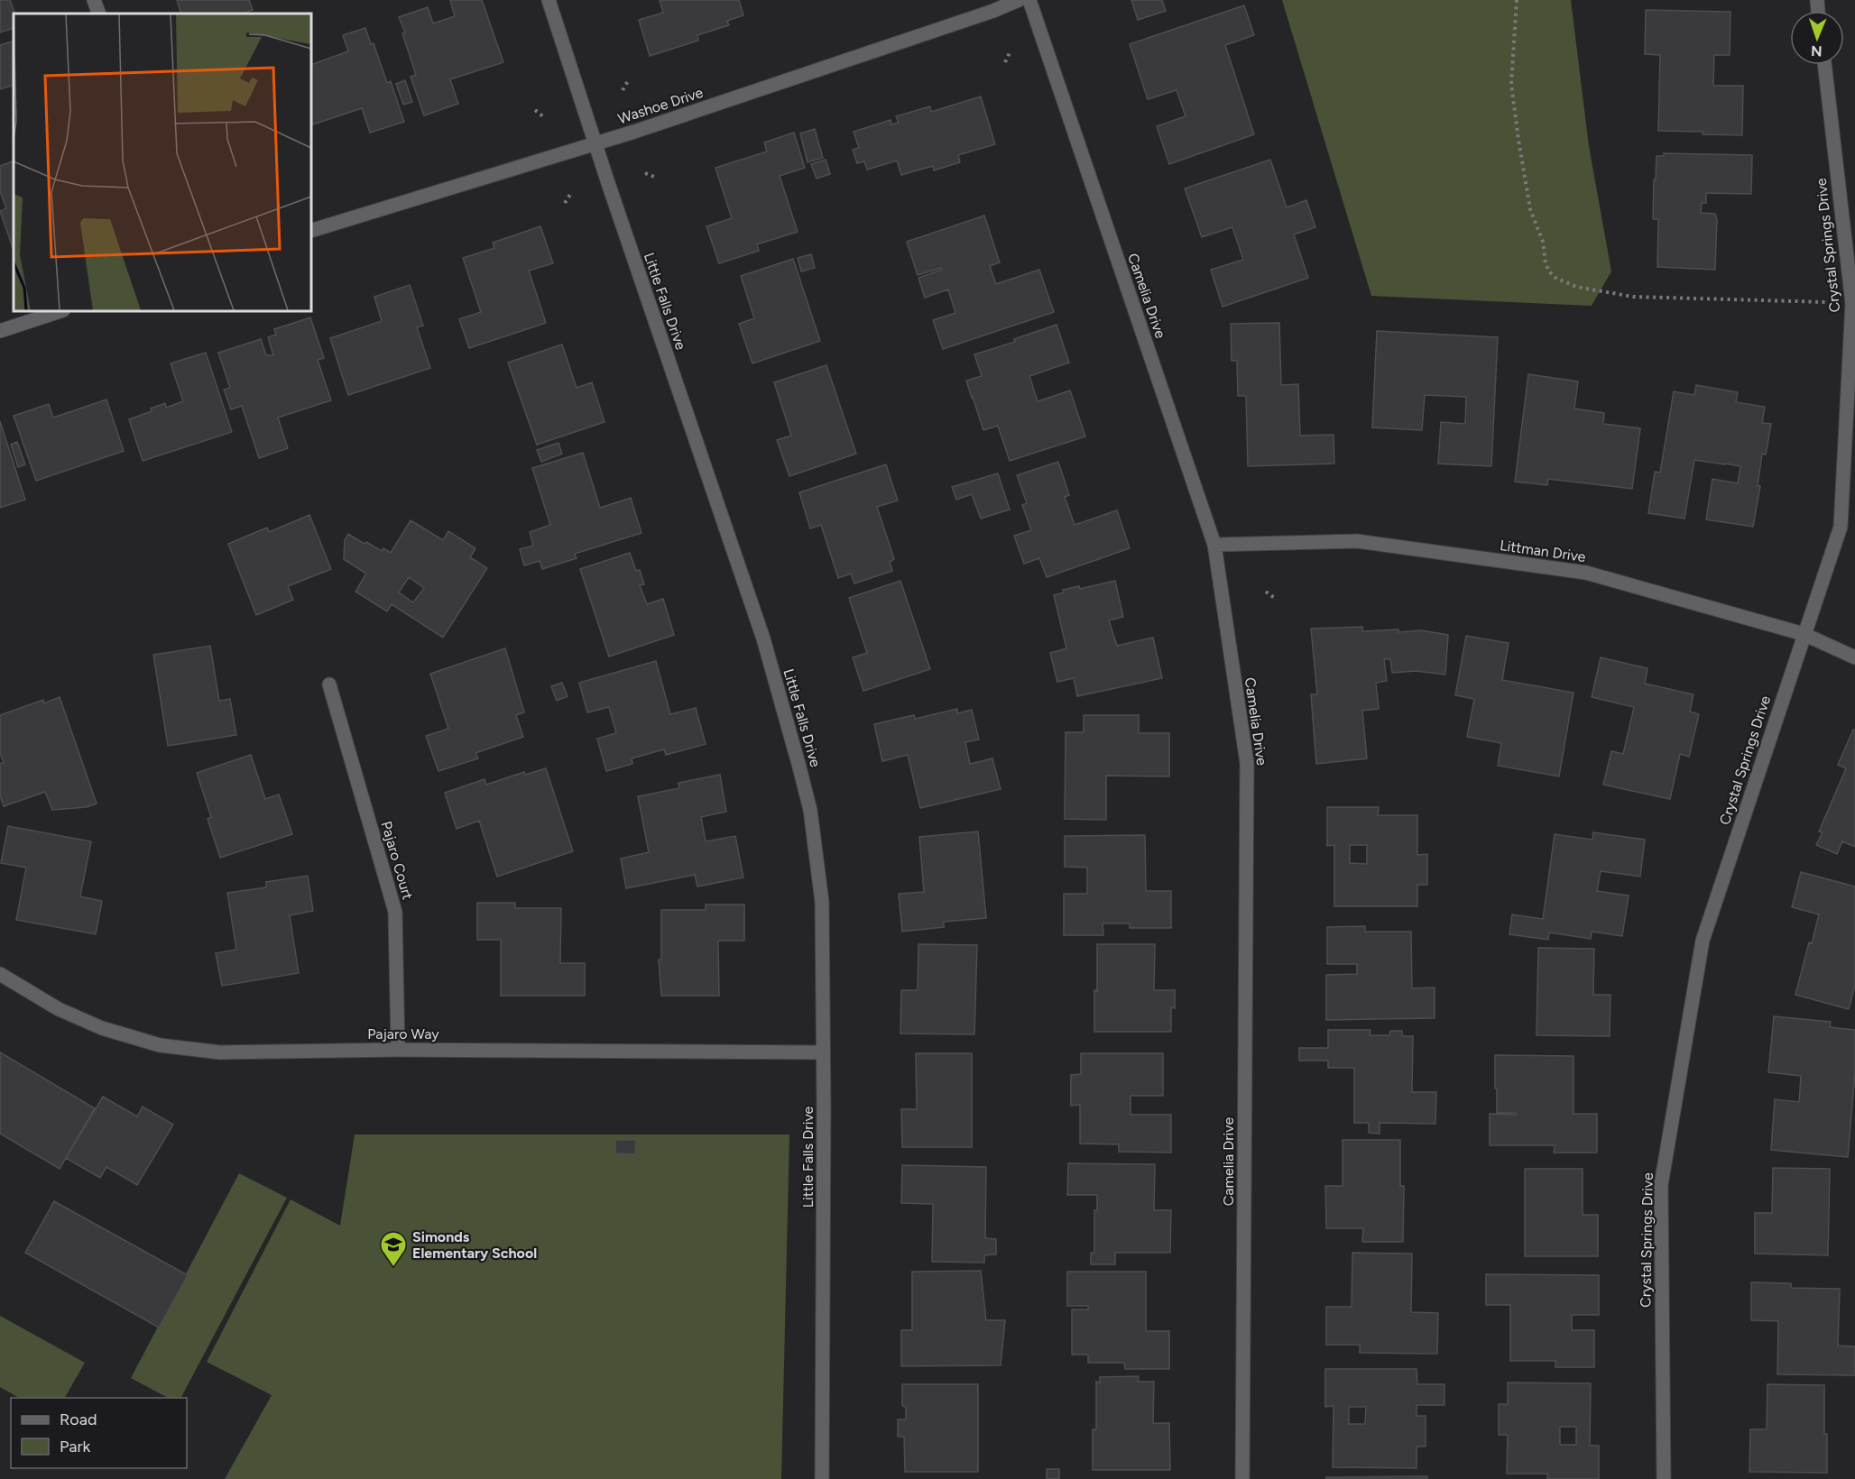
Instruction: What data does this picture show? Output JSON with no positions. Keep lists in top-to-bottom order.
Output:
{
  "streets": {
    "street": [
      "Washoe Drive",
      "Crystal Springs Drive",
      "Camelia Drive",
      "Little Falls Drive",
      "Littman Drive",
      "Pajaro Court",
      "Pajaro Way"
    ]
  },
  "crossings": [
    ["Washoe Drive", "Little Falls Drive"],
    ["Crystal Springs Drive", "Littman Drive"],
    ["Camelia Drive", "Littman Drive"],
    ["Little Falls Drive", "Pajaro Way"],
    ["Pajaro Court", "Pajaro Way"]
  ],
  "places": {
    "school or university": ["Simonds Elementary School"]
  },
  "legend": ["Road", "Park"],
  "north": "bottom"
}
